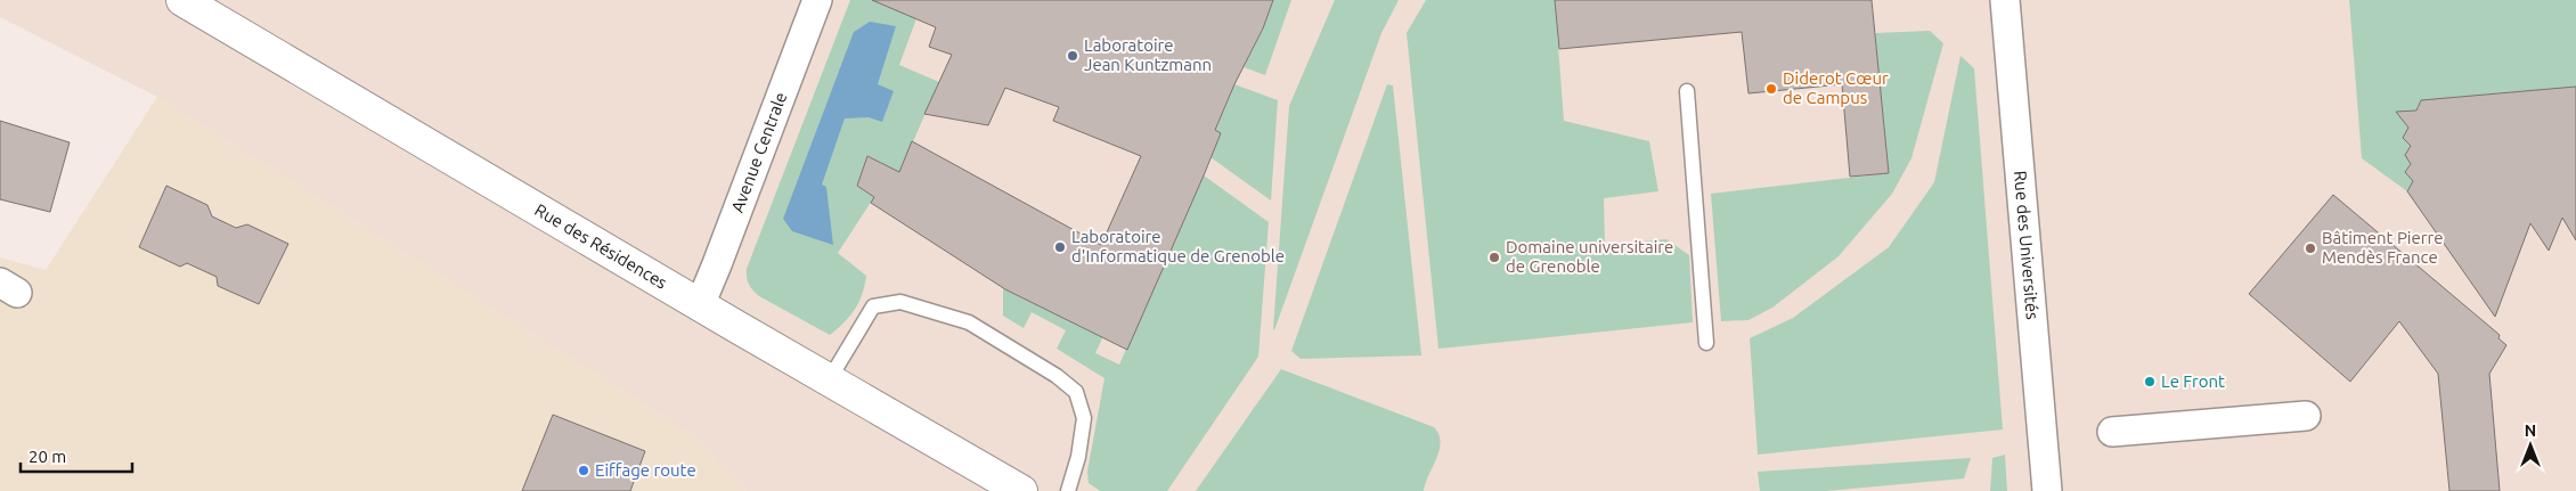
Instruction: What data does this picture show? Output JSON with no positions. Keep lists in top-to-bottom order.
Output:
{
  "streets": {
    "street": ["Avenue Centrale", "Rue des Universités", "Rue des Résidences"]
  },
  "crossings": [
    ["Avenue Centrale", "Rue des Résidences"]
  ],
  "places": [
    "Laboratoire Jean Kuntzmann",
    "Diderot Cœur de Campus",
    "Laboratoire d'Informatique de Grenoble",
    "Bâtiment Pierre Mendès France",
    "Domaine universitaire de Grenoble",
    "Le Front",
    "Eiffage route"
  ],
  "scale_bar": "20 m",
  "north": "top"
}
